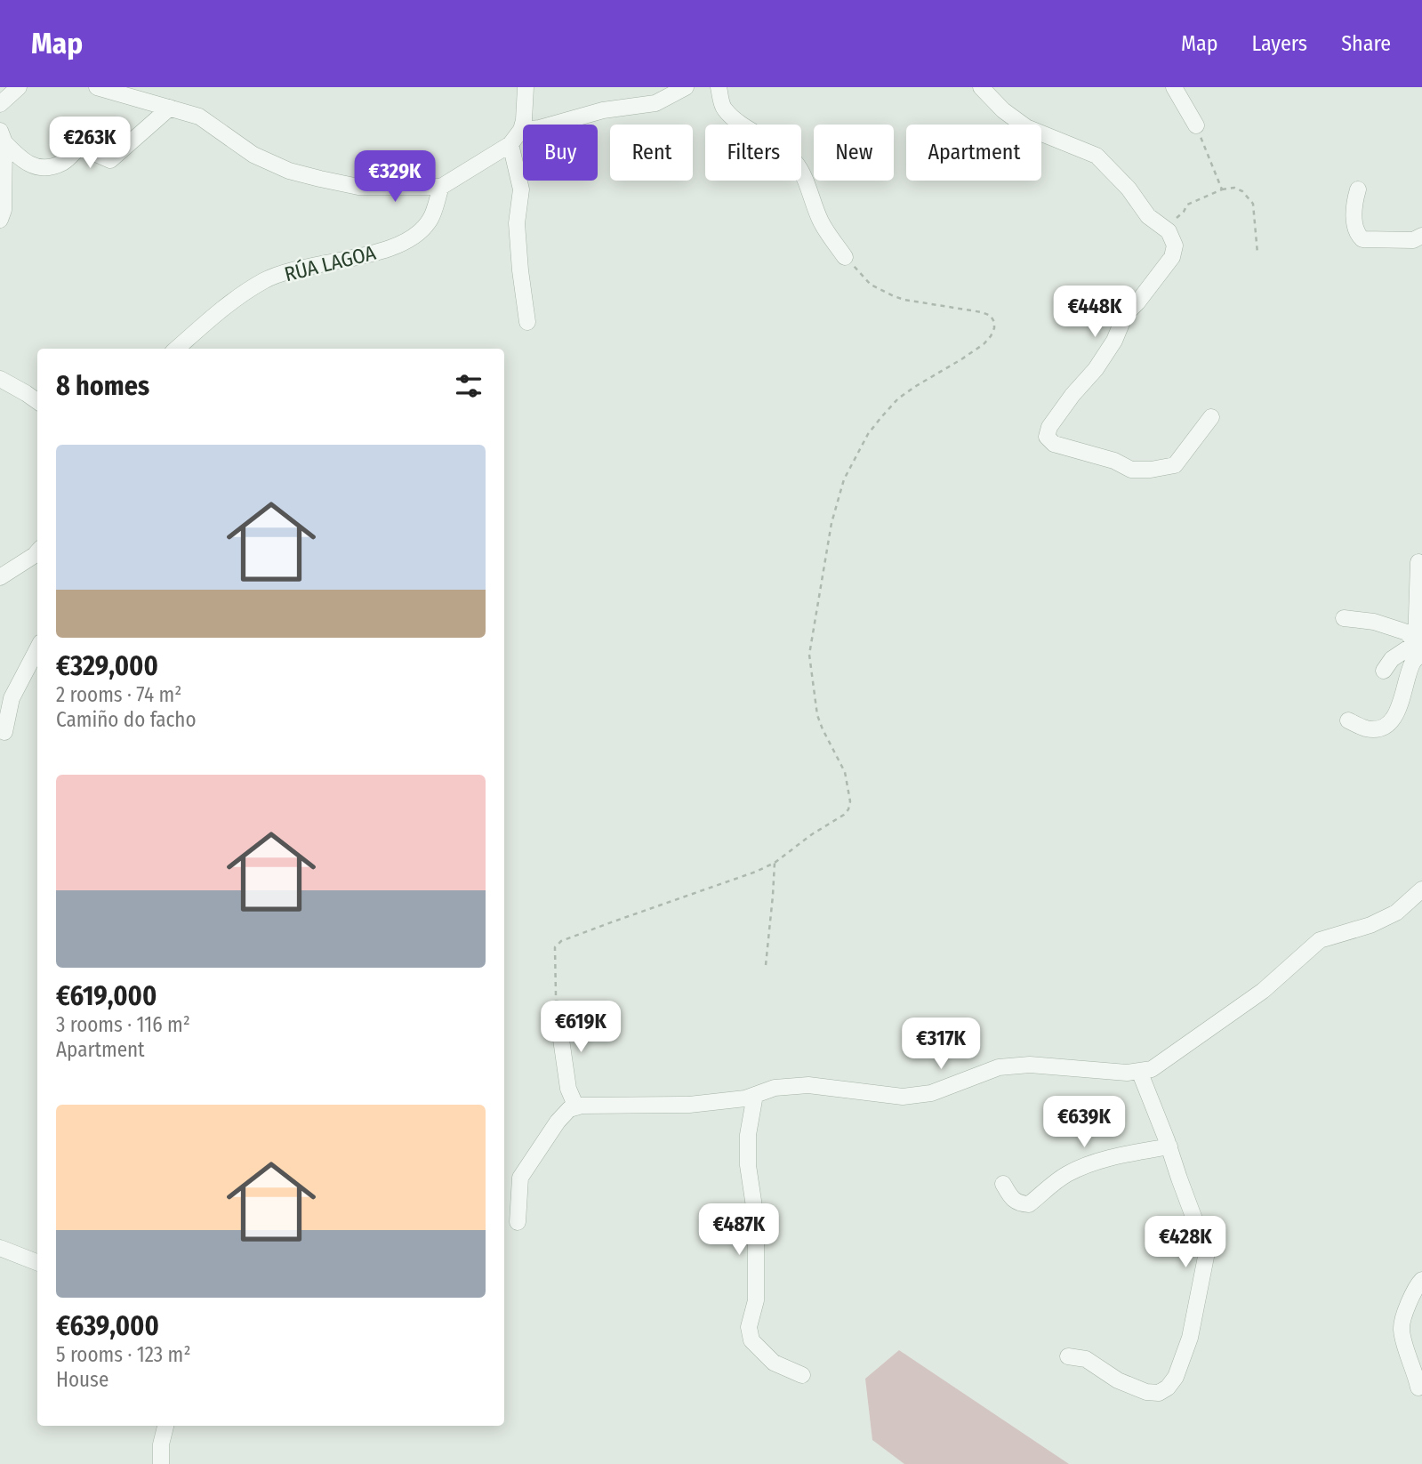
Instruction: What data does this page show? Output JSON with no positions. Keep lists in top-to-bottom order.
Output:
{
  "streets": {
    "street": ["RÚA LAGOA"]
  },
  "page": {
    "header": "Map",
    "nav": ["Map", "Layers", "Share"],
    "price": [
      "€263K",
      "€329K",
      "€448K",
      "€619K",
      "€317K",
      "€639K",
      "€487K",
      "€428K"
    ],
    "chip": [
      "Buy",
      "Rent",
      "Filters",
      "New",
      "Apartment"
    ],
    "heading": "8 homes",
    "list": [
      {
        "name": "€329,000",
        "note": "2 rooms · 74 m² · Camiño do facho"
      },
      {
        "name": "€619,000",
        "note": "3 rooms · 116 m² · Apartment"
      },
      {
        "name": "€639,000",
        "note": "5 rooms · 123 m² · House"
      }
    ]
  }
}
